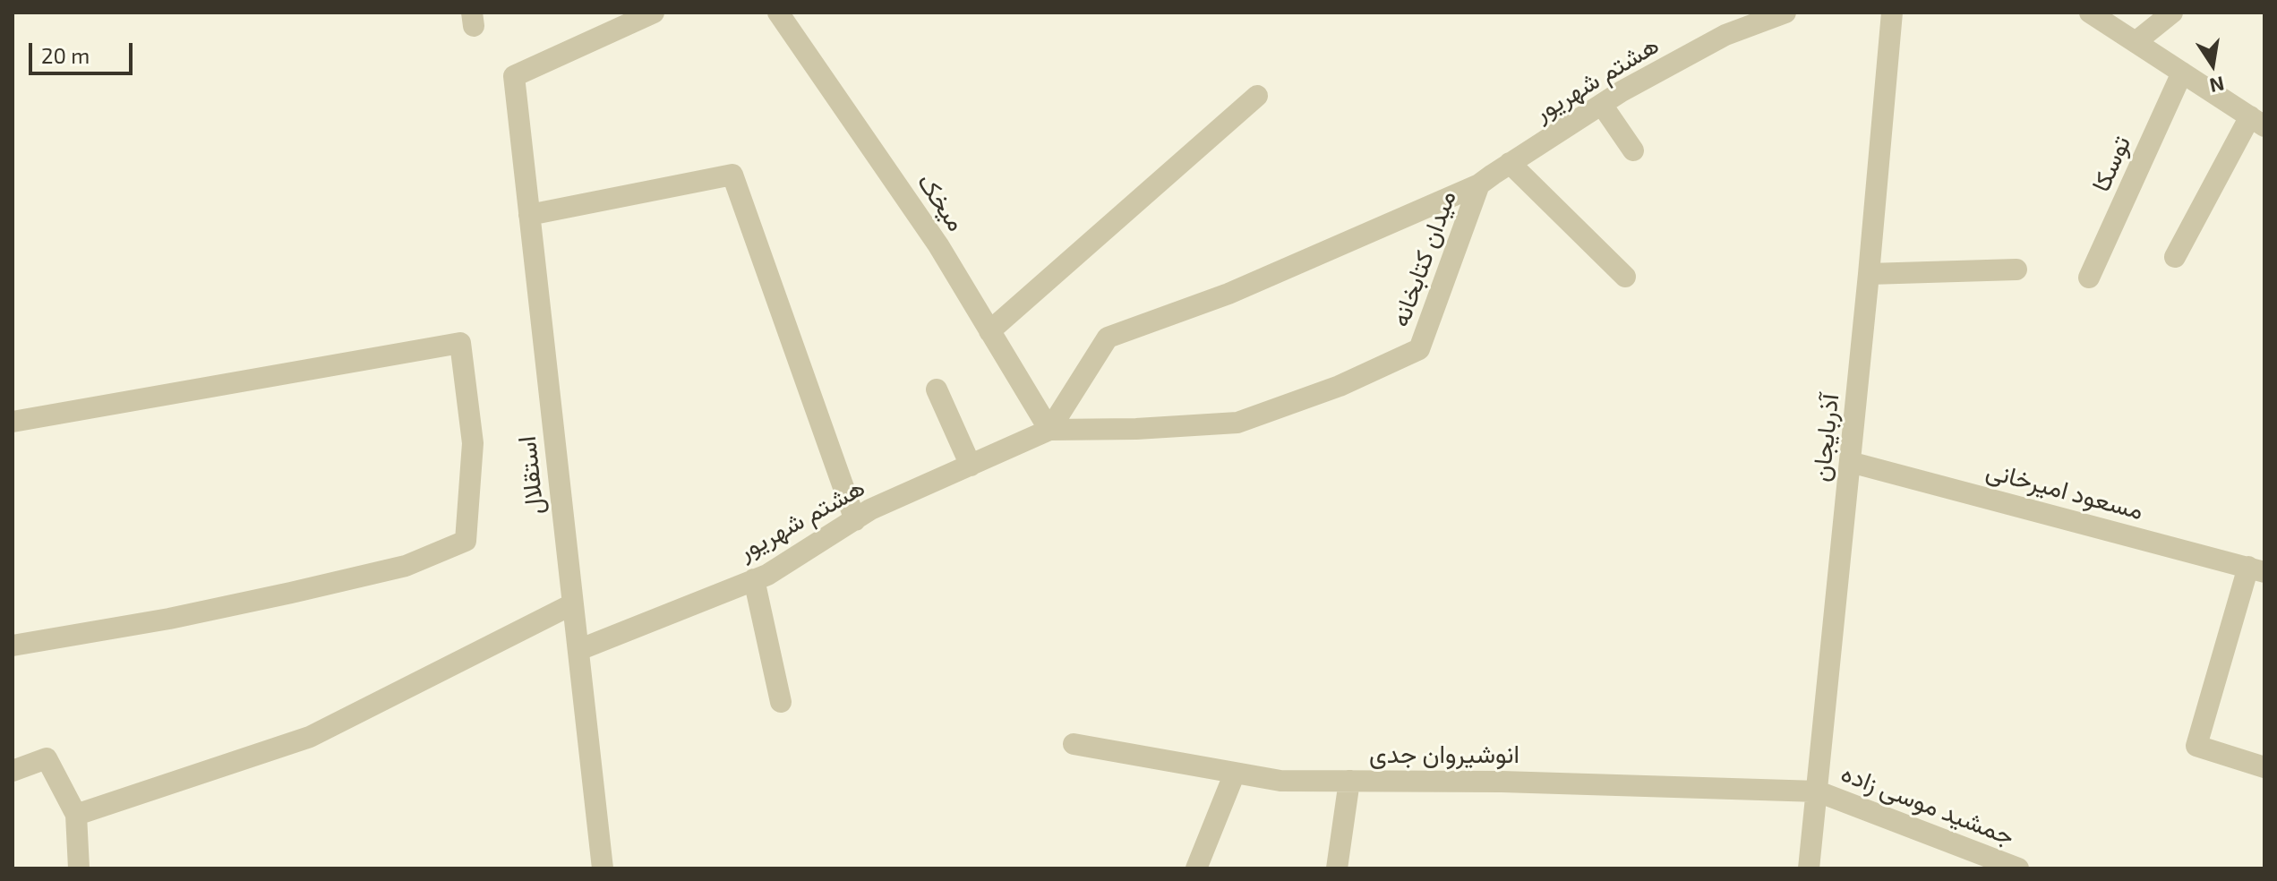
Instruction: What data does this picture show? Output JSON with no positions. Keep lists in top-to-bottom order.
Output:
{
  "streets": {
    "street": [
      "هشتم شهریور",
      "توسکا",
      "میخک",
      "میدان کتابخانه",
      "آذربایجان",
      "استقلال",
      "مسعود امیرخانی",
      "انوشیروان جدی",
      "جمشید موسی زاده"
    ]
  },
  "crossings": [
    ["هشتم شهریور", "میخک"],
    ["هشتم شهریور", "میدان کتابخانه"],
    ["هشتم شهریور", "استقلال"],
    ["میخک", "میدان کتابخانه"],
    ["آذربایجان", "مسعود امیرخانی"],
    ["آذربایجان", "انوشیروان جدی"],
    ["آذربایجان", "جمشید موسی زاده"],
    ["انوشیروان جدی", "جمشید موسی زاده"]
  ],
  "scale_bar": "20 m",
  "north": "bottom"
}
